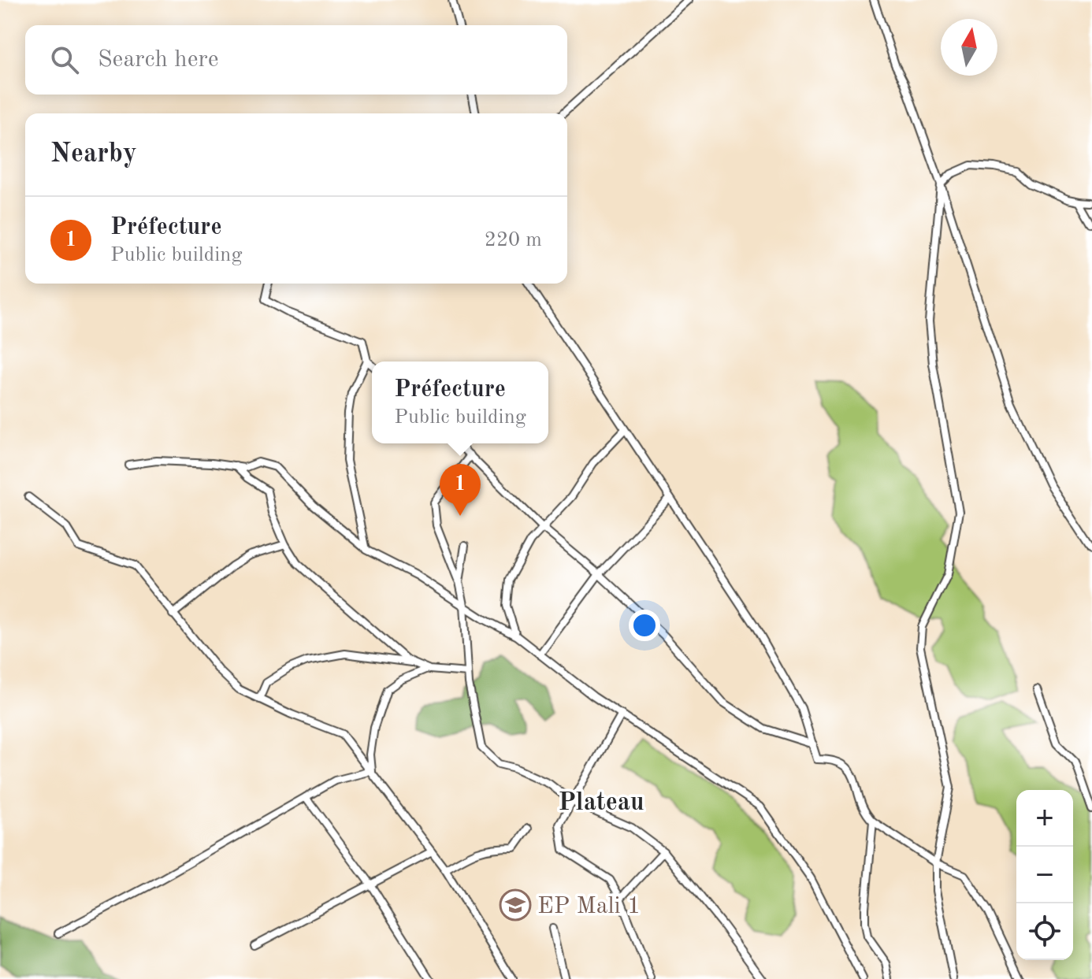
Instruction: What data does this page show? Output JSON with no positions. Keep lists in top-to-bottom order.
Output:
{
  "districts": ["Plateau"],
  "places": {
    "school or university": ["EP Mali 1"]
  },
  "north": "top",
  "page": {
    "search": "Search here",
    "heading": "Nearby",
    "list": [
      {
        "mark": "1",
        "name": "Préfecture",
        "note": "Public building",
        "value": "220 m"
      }
    ],
    "popup": ["Préfecture", "Public building"],
    "pins": "1",
    "map_buttons": ["+", "−"]
  }
}
